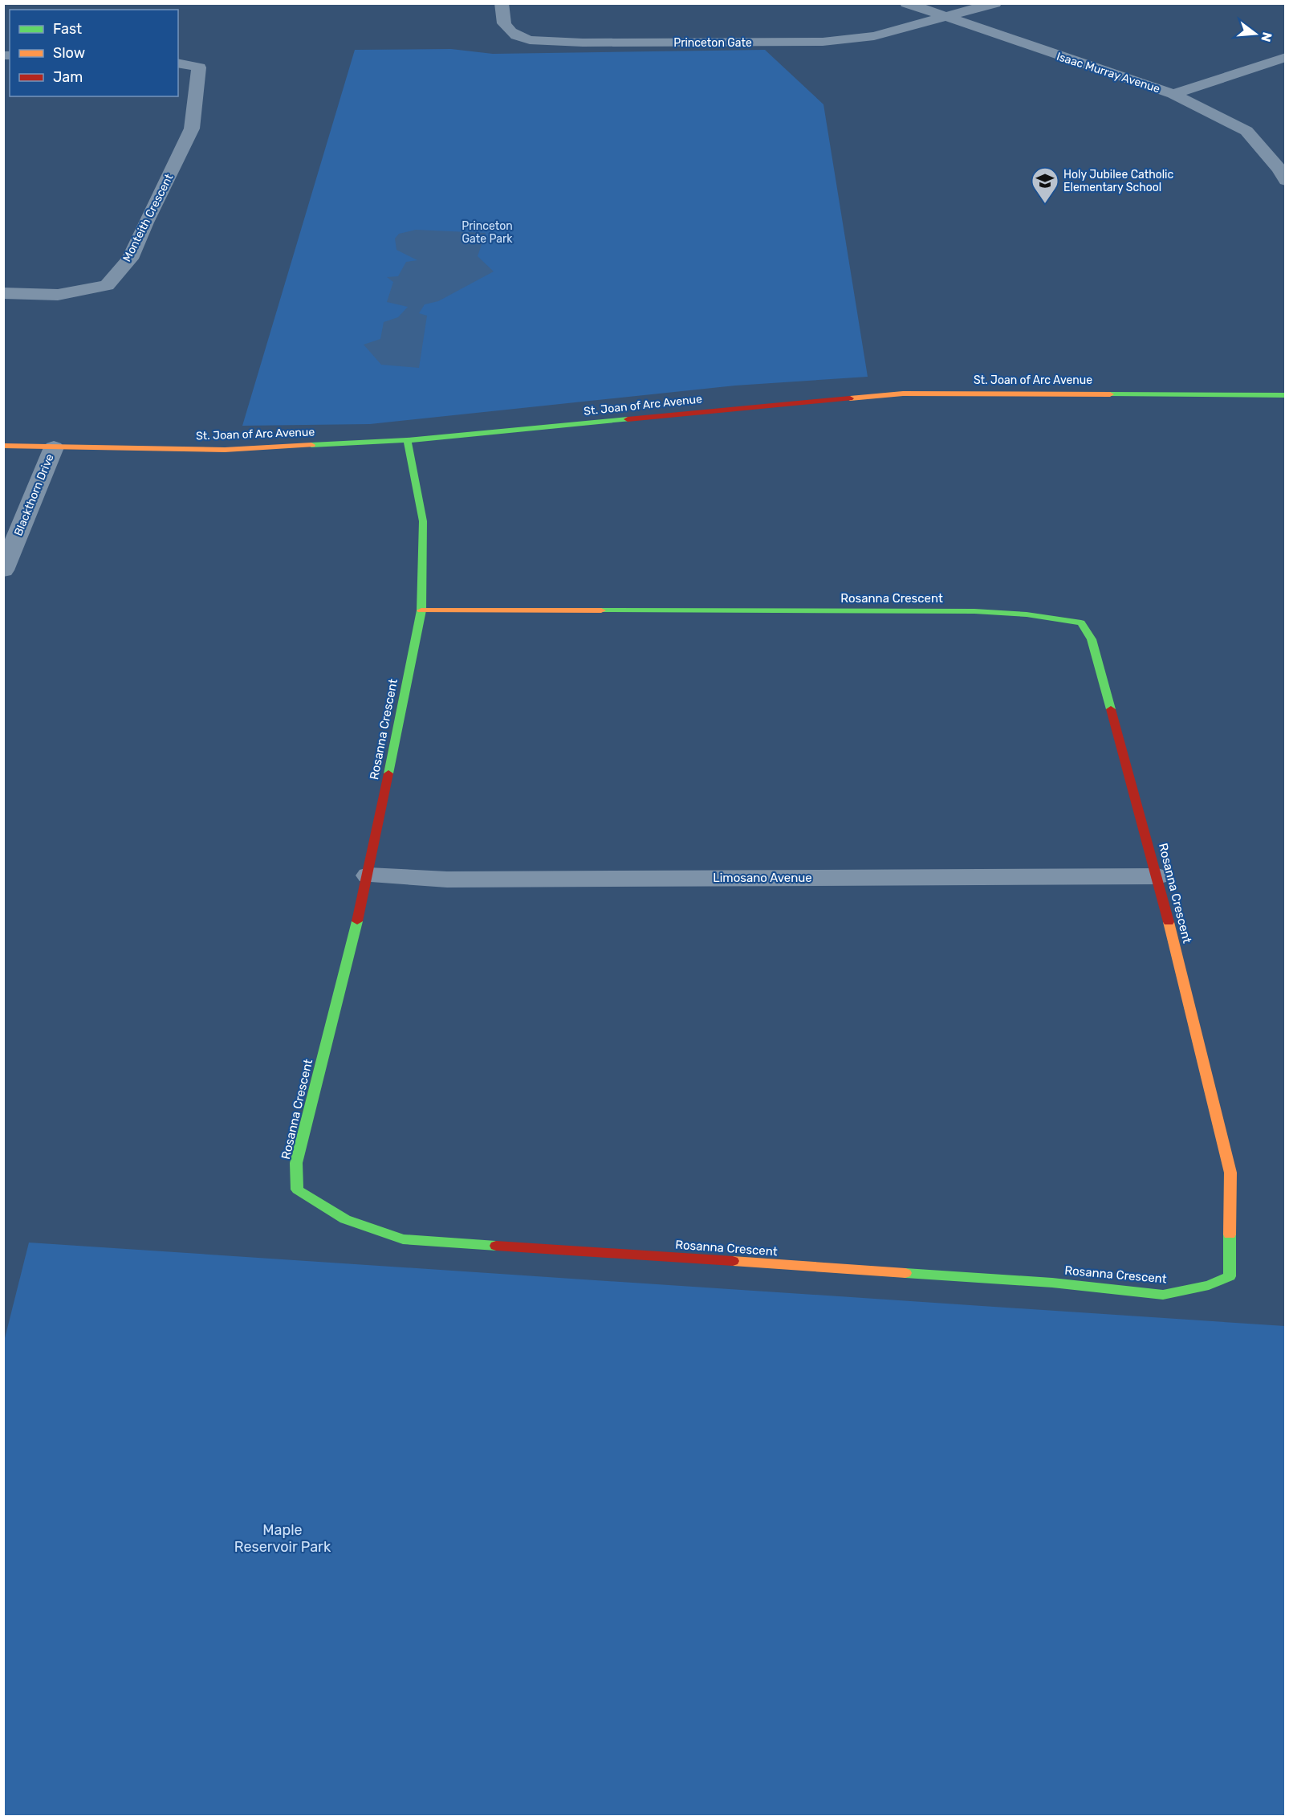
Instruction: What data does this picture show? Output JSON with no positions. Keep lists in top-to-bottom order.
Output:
{
  "streets": {
    "street": [
      "Princeton Gate",
      "Isaac Murray Avenue",
      "Monteith Crescent",
      "St. Joan of Arc Avenue",
      "Blackthorn Drive",
      "Rosanna Crescent",
      "Limosano Avenue"
    ]
  },
  "crossings": [
    ["Princeton Gate", "Isaac Murray Avenue"],
    ["St. Joan of Arc Avenue", "Blackthorn Drive"],
    ["St. Joan of Arc Avenue", "Rosanna Crescent"],
    ["Rosanna Crescent", "Limosano Avenue"]
  ],
  "parks": ["Princeton Gate Park", "Maple Reservoir Park"],
  "places": {
    "school or university": ["Holy Jubilee Catholic Elementary School"]
  },
  "legend": ["Fast", "Slow", "Jam"],
  "north": "right"
}
